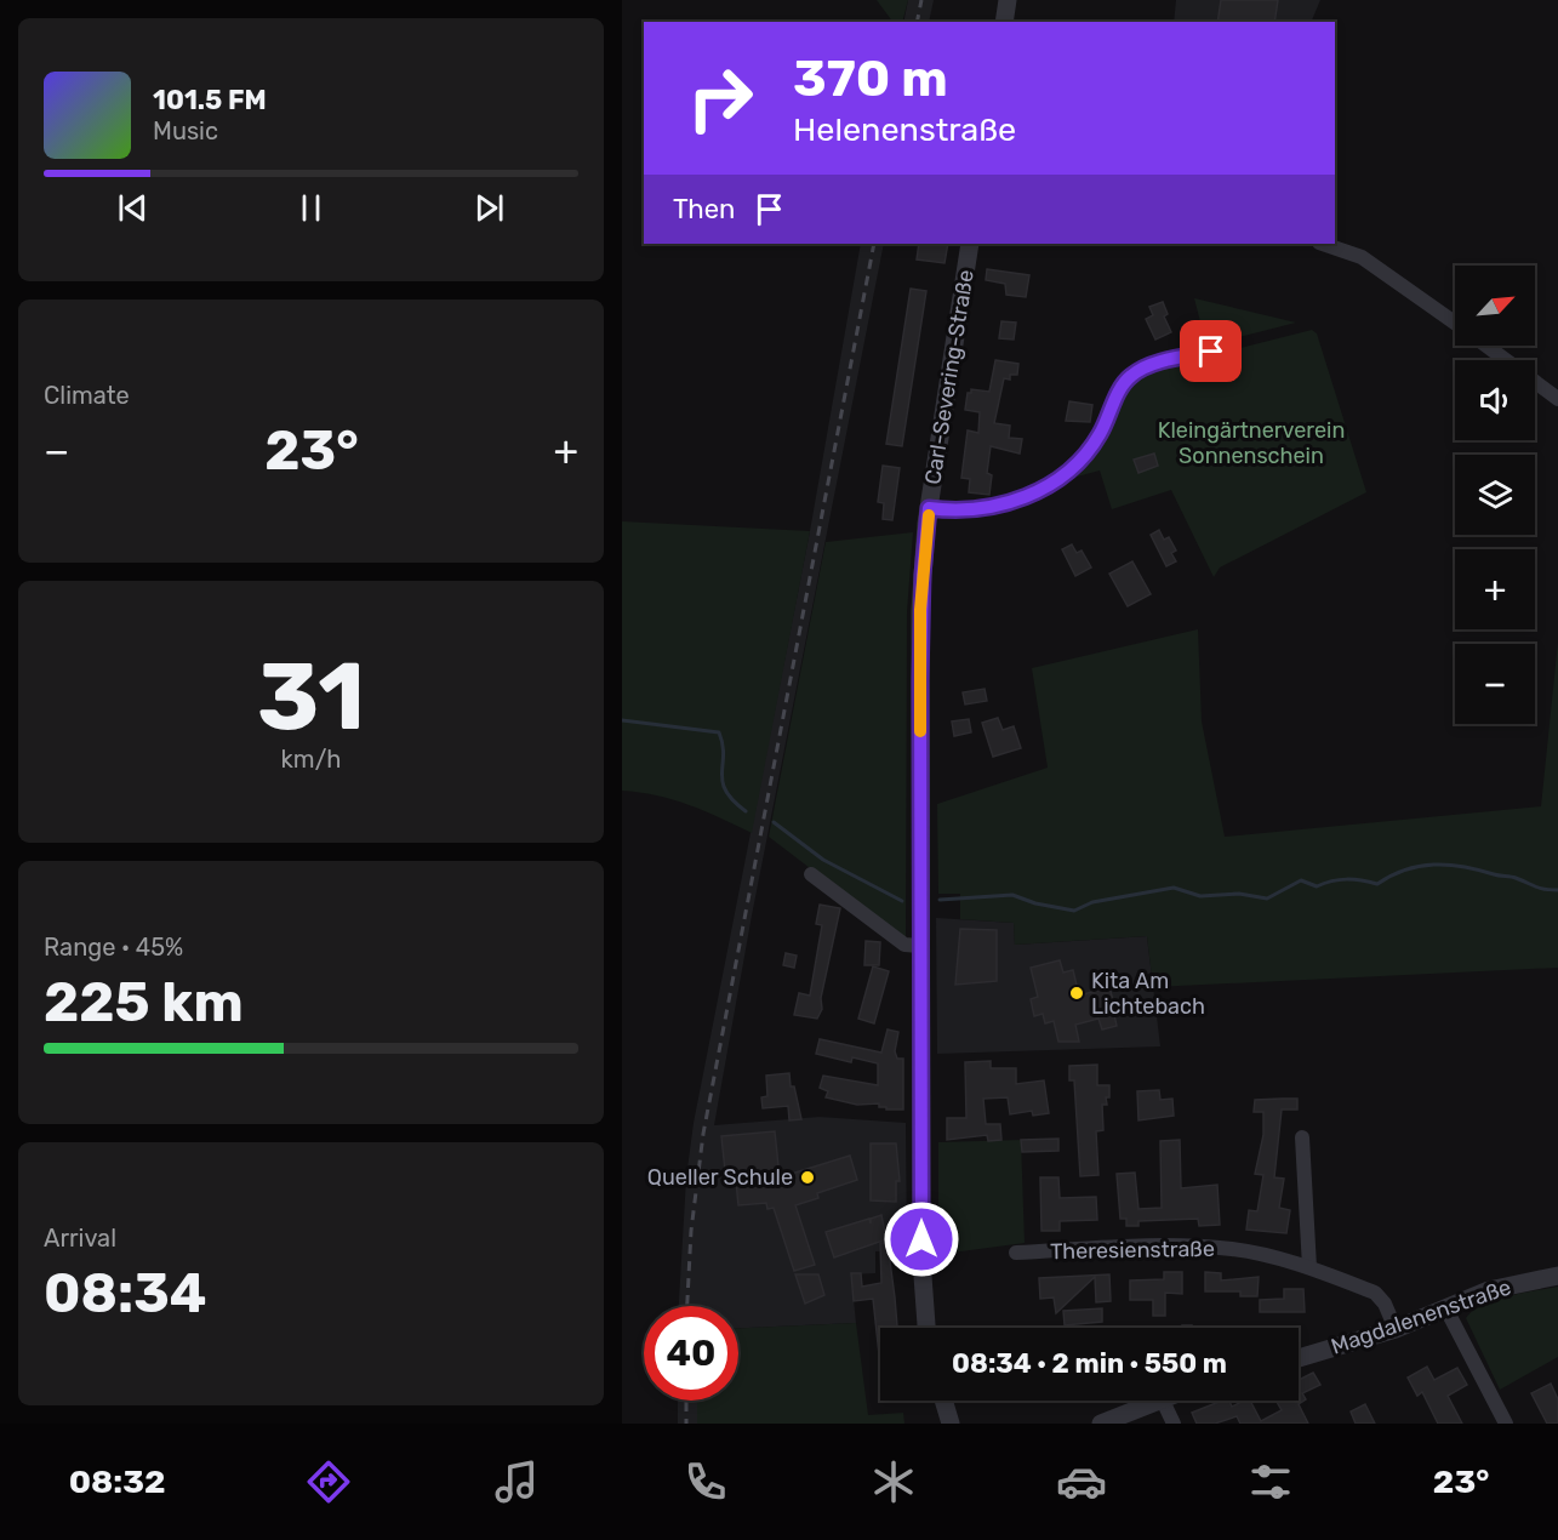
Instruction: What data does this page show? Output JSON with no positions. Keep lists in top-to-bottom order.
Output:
{
  "streets": {
    "street": ["Carl-Severing-Straße", "Theresienstraße", "Magdalenenstraße"]
  },
  "crossings": [
    ["Theresienstraße", "Magdalenenstraße"]
  ],
  "parks": ["Kleingärtnerverein Sonnenschein"],
  "places": ["Kita Am Lichtebach", "Queller Schule"],
  "north": "top right",
  "page": {
    "turn": ["370 m", "Helenenstraße"],
    "song": ["101.5 FM", "Music"],
    "then": "Then",
    "map_buttons": ["+", "−"],
    "tile": [
      "Climate",
      ["31", "km/h"],
      ["Range · 45%", "225 km"],
      ["Arrival", "08:34"]
    ],
    "heat": ["−", "23°", "+"],
    "limit": "40",
    "trip": "08:34 · 2 min · 550 m",
    "tabs": ["08:32", "23°"]
  }
}
